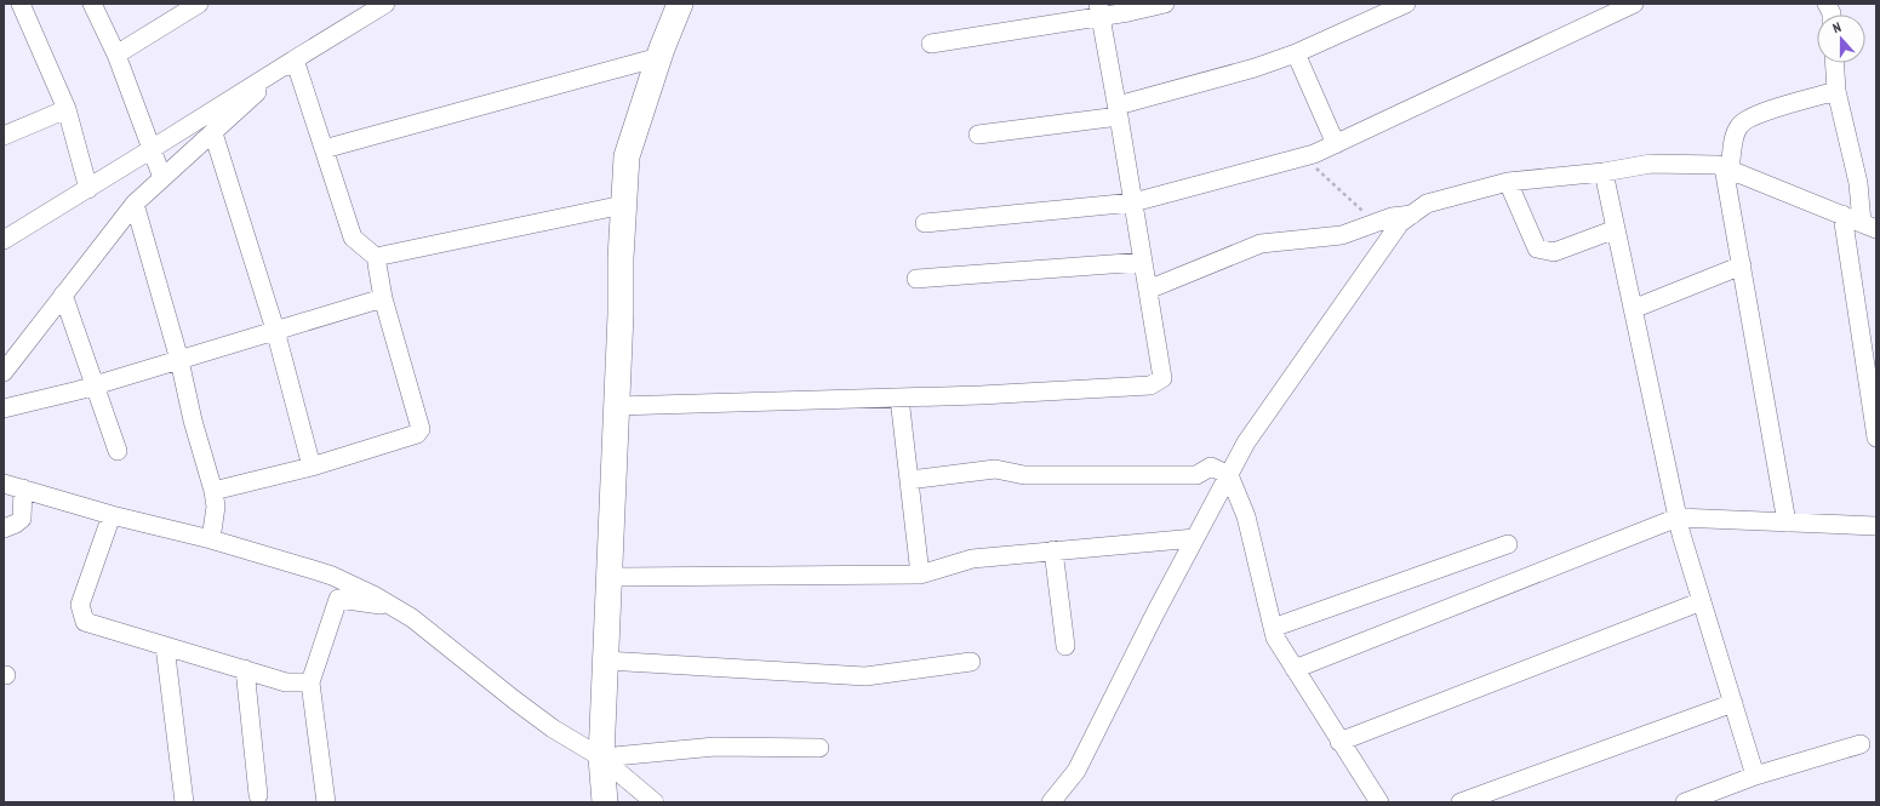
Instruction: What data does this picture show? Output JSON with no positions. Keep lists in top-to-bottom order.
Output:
{
  "north": "top"
}
